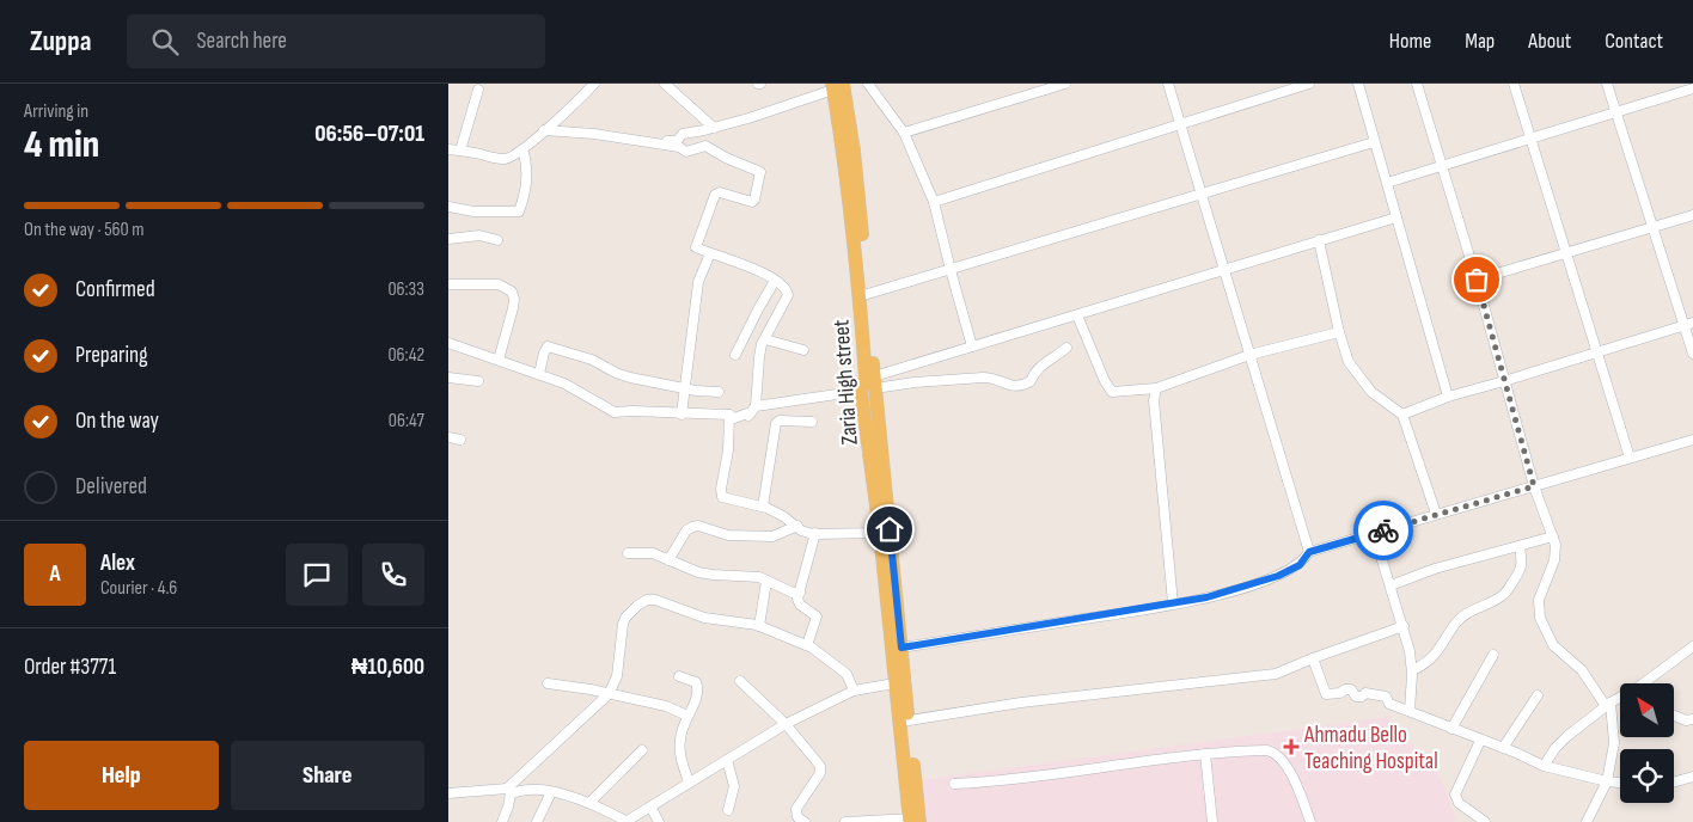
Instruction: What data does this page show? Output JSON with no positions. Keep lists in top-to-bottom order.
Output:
{
  "streets": {
    "main road": ["Zaria High street"]
  },
  "places": {
    "health": ["Ahmadu Bello Teaching Hospital"]
  },
  "north": "top left",
  "page": {
    "header": "Zuppa",
    "search": "Search here",
    "nav": [
      "Home",
      "Map",
      "About",
      "Contact"
    ],
    "heading": ["4 min", "Arriving in", "06:56–07:01"],
    "panel": [
      "Alex",
      "Courier · 4.6",
      "Order #3771",
      "₦10,600"
    ],
    "bar": "On the way · 560 m",
    "list": [
      ["Confirmed", "06:33"],
      ["Preparing", "06:42"],
      ["On the way", "06:47"],
      "Delivered"
    ],
    "round": "A",
    "buttons": ["Help", "Share"]
  }
}
